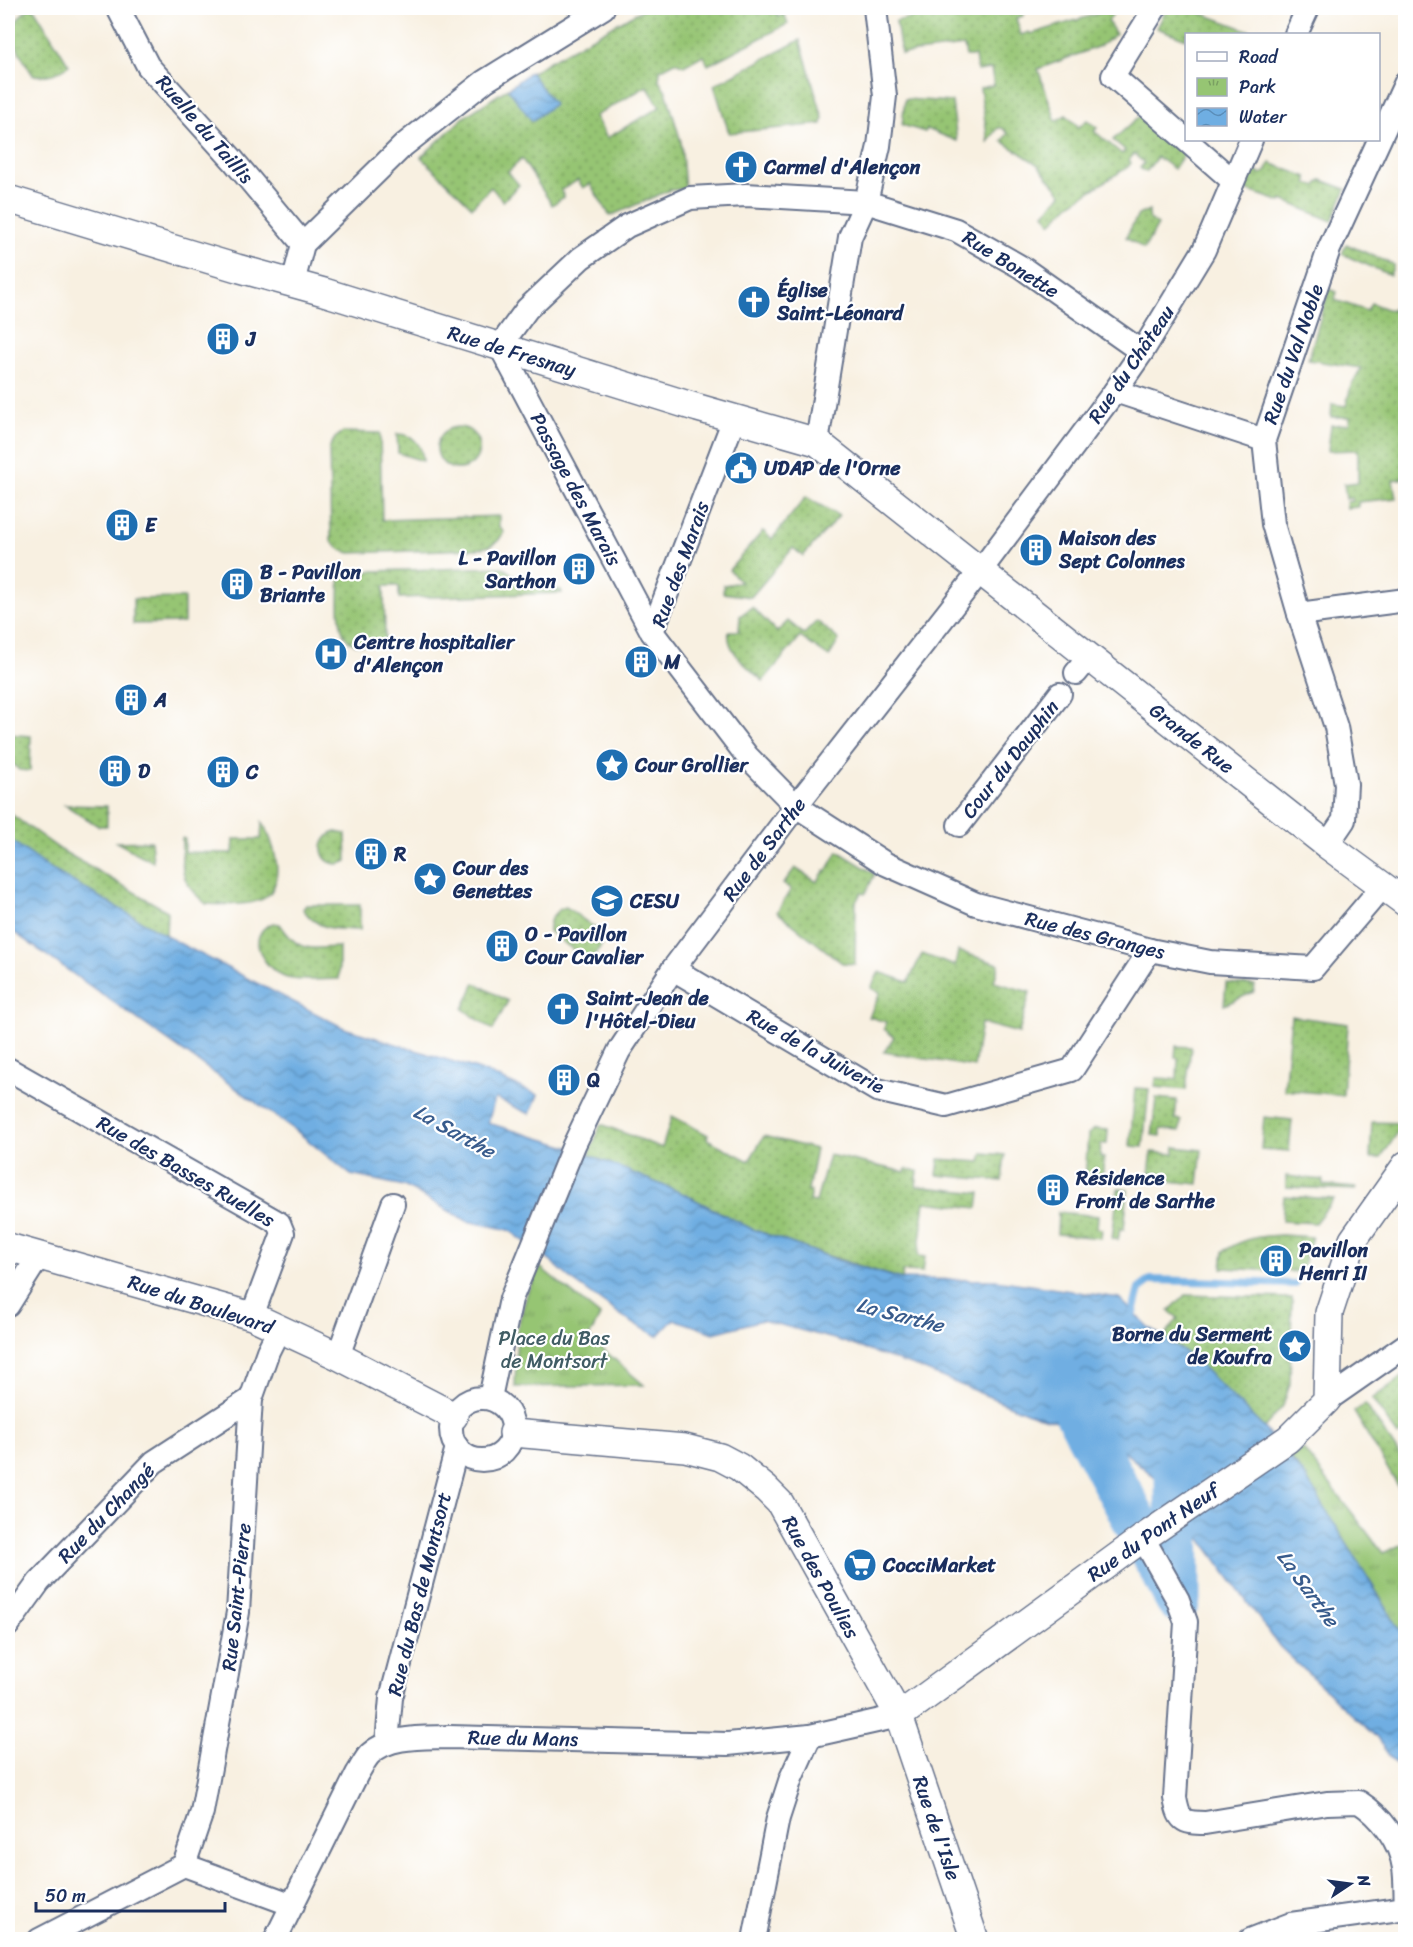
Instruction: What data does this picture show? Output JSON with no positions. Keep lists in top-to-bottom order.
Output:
{
  "streets": {
    "street": [
      "Ruelle du Taillis",
      "Rue Bonette",
      "Rue de Fresnay",
      "Rue du Val Noble",
      "Rue du Château",
      "Passage des Marais",
      "Rue des Marais",
      "Grande Rue",
      "Cour du Dauphin",
      "Rue de Sarthe",
      "Rue des Granges",
      "Rue de la Juiverie",
      "Rue des Basses Ruelles",
      "Rue du Boulevard",
      "Rue du Changé",
      "Rue du Pont Neuf",
      "Rue des Poulies",
      "Rue du Bas de Montsort",
      "Rue Saint-Pierre",
      "Rue du Mans",
      "Rue de l'Isle"
    ]
  },
  "crossings": [
    ["Rue Bonette", "Rue de Fresnay"],
    ["Rue Bonette", "Rue du Château"],
    ["Rue Bonette", "Passage des Marais"],
    ["Rue de Fresnay", "Rue du Château"],
    ["Rue de Fresnay", "Passage des Marais"],
    ["Rue de Fresnay", "Rue des Marais"],
    ["Rue de Fresnay", "Grande Rue"],
    ["Rue de Fresnay", "Rue de Sarthe"],
    ["Rue du Val Noble", "Grande Rue"],
    ["Rue du Château", "Grande Rue"],
    ["Rue du Château", "Rue de Sarthe"],
    ["Passage des Marais", "Rue des Marais"],
    ["Rue des Marais", "Rue de Sarthe"],
    ["Rue des Marais", "Rue des Granges"],
    ["Grande Rue", "Rue de Sarthe"],
    ["Grande Rue", "Rue des Granges"],
    ["Rue de Sarthe", "Rue des Granges"],
    ["Rue de Sarthe", "Rue de la Juiverie"],
    ["Rue de Sarthe", "Rue du Boulevard"],
    ["Rue de Sarthe", "Rue des Poulies"],
    ["Rue de Sarthe", "Rue du Bas de Montsort"],
    ["Rue des Granges", "Rue de la Juiverie"],
    ["Rue des Basses Ruelles", "Rue du Boulevard"],
    ["Rue du Boulevard", "Rue des Poulies"],
    ["Rue du Boulevard", "Rue du Bas de Montsort"],
    ["Rue du Boulevard", "Rue Saint-Pierre"],
    ["Rue du Changé", "Rue Saint-Pierre"],
    ["Rue du Pont Neuf", "Rue des Poulies"],
    ["Rue du Pont Neuf", "Rue du Mans"],
    ["Rue du Pont Neuf", "Rue de l'Isle"],
    ["Rue des Poulies", "Rue du Bas de Montsort"],
    ["Rue des Poulies", "Rue du Mans"],
    ["Rue des Poulies", "Rue de l'Isle"],
    ["Rue du Bas de Montsort", "Rue du Mans"],
    ["Rue du Mans", "Rue de l'Isle"]
  ],
  "water": ["La Sarthe"],
  "parks": ["Place du Bas de Montsort"],
  "places": {
    "church": ["Carmel d'Alençon", "Église Saint-Léonard", "Saint-Jean de l'Hôtel-Dieu"],
    "building": [
      "J",
      "E",
      "Maison des Sept Colonnes",
      "L - Pavillon Sarthon",
      "B - Pavillon Briante",
      "M",
      "A",
      "D",
      "C",
      "R",
      "O - Pavillon Cour Cavalier",
      "Q",
      "Résidence Front de Sarthe",
      "Pavillon Henri II"
    ],
    "public building": ["UDAP de l'Orne"],
    "hospital": ["Centre hospitalier d'Alençon"],
    "place": ["Cour Grollier", "Cour des Genettes", "Borne du Serment de Koufra"],
    "school or university": ["CESU"],
    "supermarket": ["CocciMarket"]
  },
  "legend": ["Road", "Park", "Water"],
  "scale_bar": "50 m",
  "north": "right"
}
